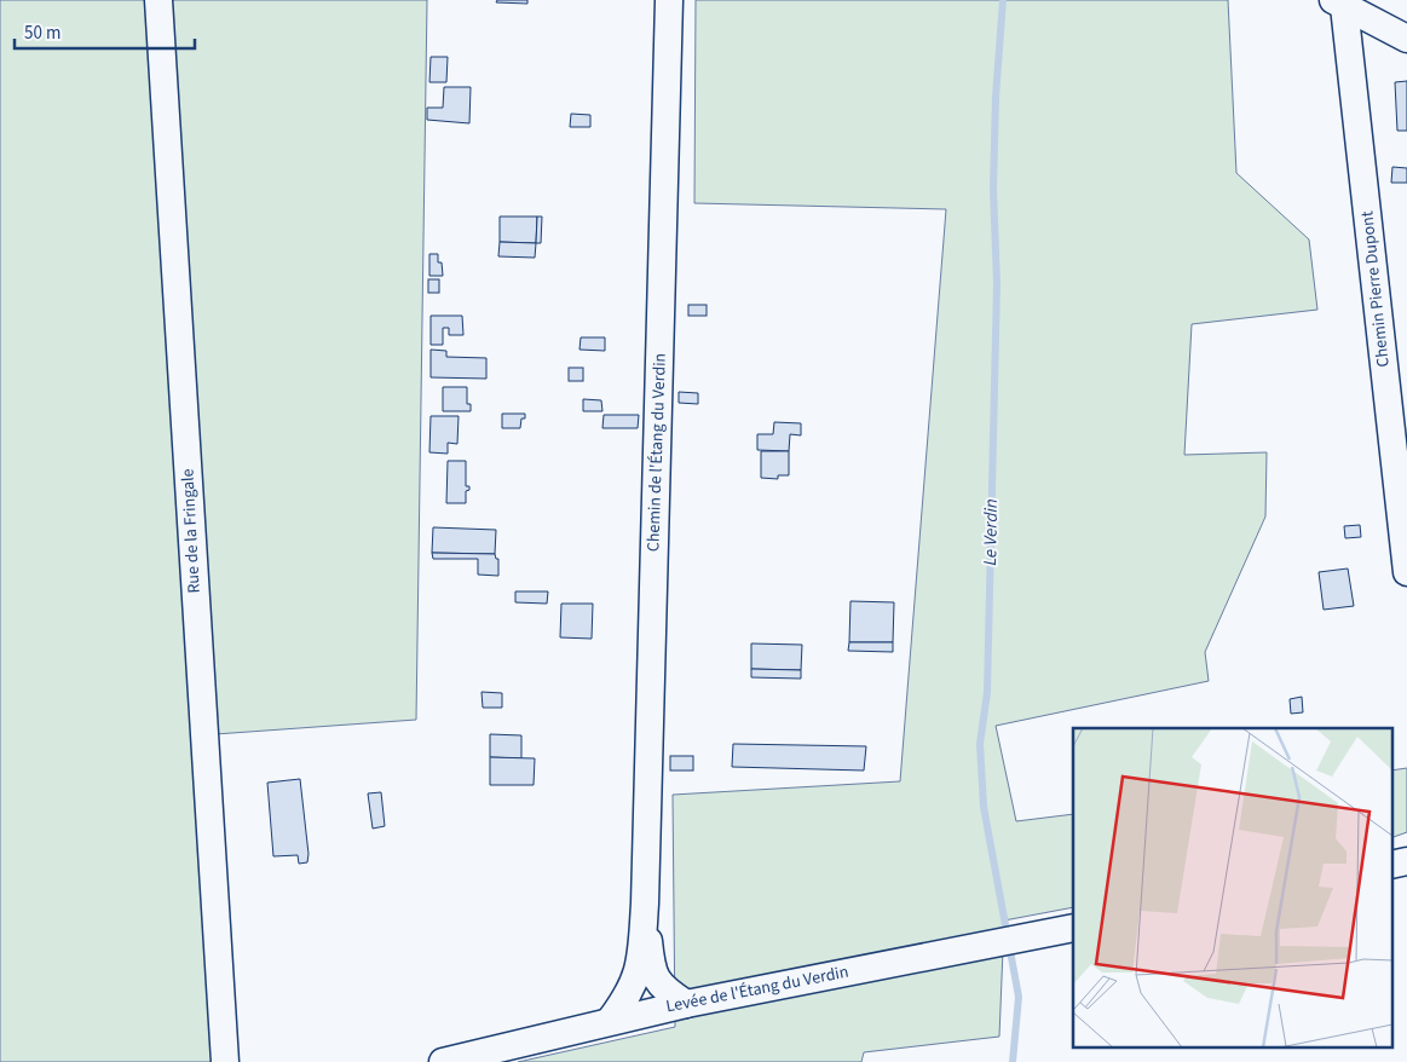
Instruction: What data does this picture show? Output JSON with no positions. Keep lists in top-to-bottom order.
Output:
{
  "streets": {
    "street": [
      "Chemin Pierre Dupont",
      "Chemin de l'Étang du Verdin",
      "Rue de la Fringale",
      "Levée de l'Étang du Verdin"
    ]
  },
  "crossings": [
    ["Chemin de l'Étang du Verdin", "Levée de l'Étang du Verdin"]
  ],
  "water": ["Le Verdin"],
  "scale_bar": "50 m"
}
